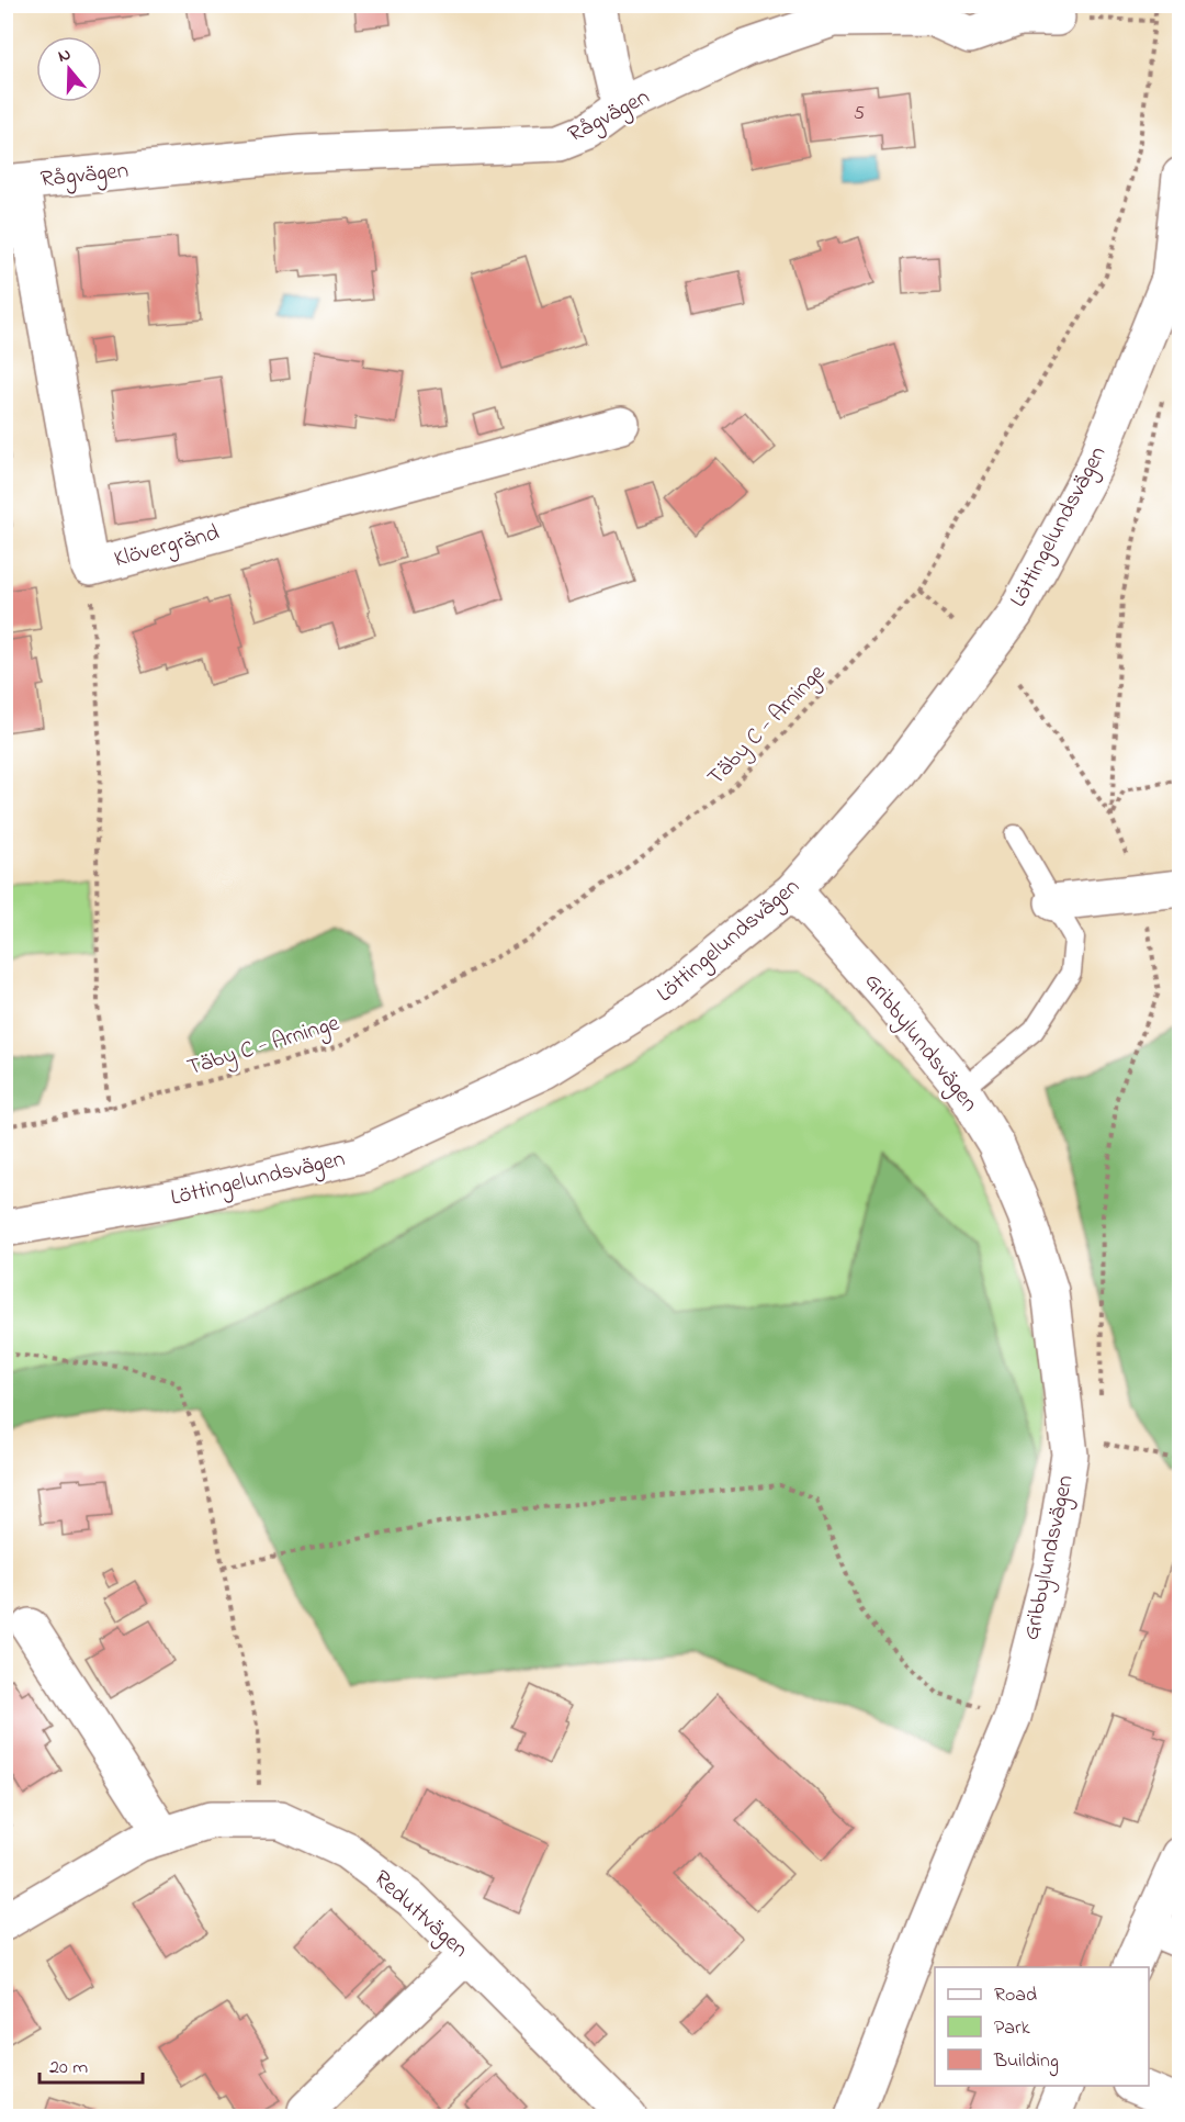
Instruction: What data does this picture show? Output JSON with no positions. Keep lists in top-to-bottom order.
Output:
{
  "streets": {
    "street": [
      "Rågvägen",
      "Löttingelundsvägen",
      "Klövergränd",
      "Gribbylundsvägen",
      "Reduttvägen"
    ],
    "path": ["Täby C - Arninge"]
  },
  "crossings": [
    ["Rågvägen", "Klövergränd"],
    ["Löttingelundsvägen", "Gribbylundsvägen"]
  ],
  "house_numbers": ["5"],
  "legend": ["Road", "Park", "Building"],
  "scale_bar": "20 m",
  "north": "top"
}
